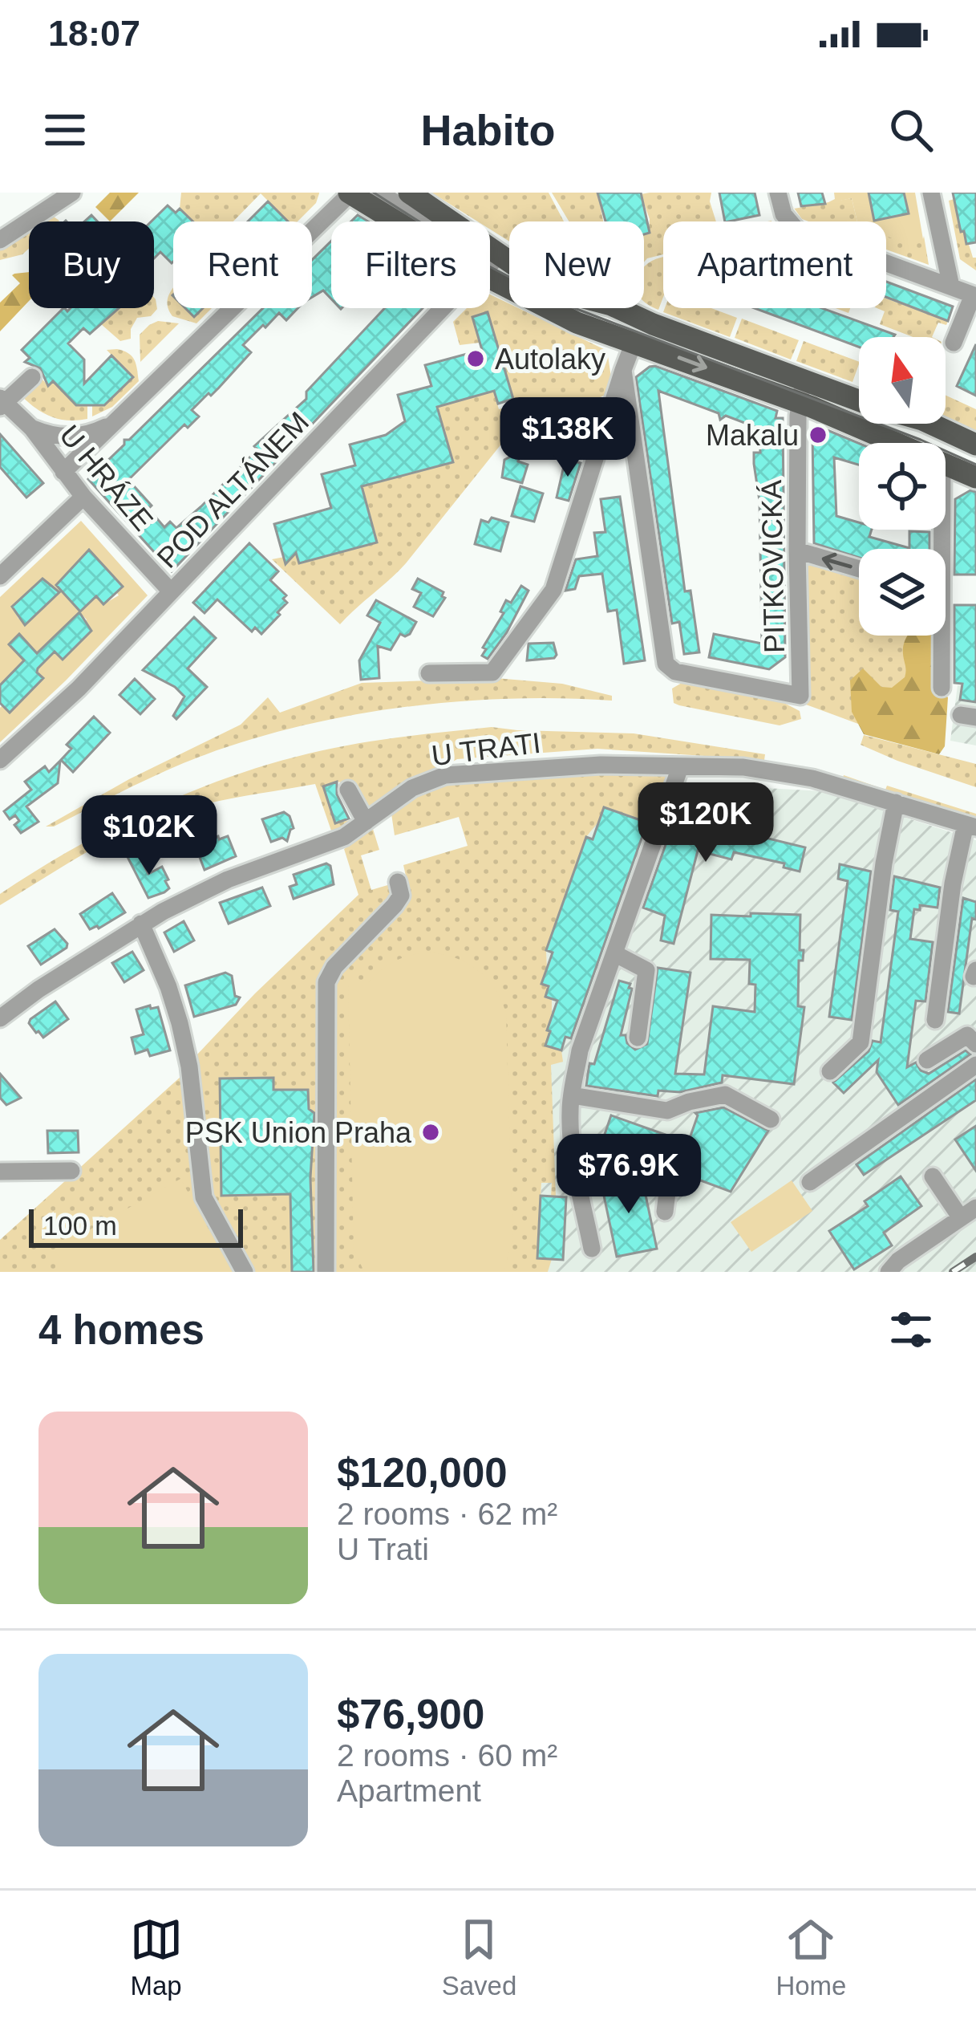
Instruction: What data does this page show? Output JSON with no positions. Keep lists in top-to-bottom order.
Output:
{
  "streets": {
    "street": [
      "U HRÁZE",
      "POD ALTÁNEM",
      "PITKOVICKÁ",
      "U TRATI"
    ]
  },
  "crossings": [
    ["U HRÁZE", "POD ALTÁNEM"]
  ],
  "places": ["Autolaky", "Makalu", "PSK Union Praha"],
  "scale_bar": "100 m",
  "north": "top",
  "page": {
    "status": "18:07",
    "header": "Habito",
    "chip": [
      "Buy",
      "Rent",
      "Filters",
      "New",
      "Apartment"
    ],
    "price": [
      "$138K",
      "$120K",
      "$102K",
      "$76.9K"
    ],
    "scale": "100 m",
    "heading": "4 homes",
    "list": [
      {
        "name": "$120,000",
        "note": "2 rooms · 62 m² · U Trati"
      },
      {
        "name": "$76,900",
        "note": "2 rooms · 60 m² · Apartment"
      }
    ],
    "tabs": ["Map", "Saved", "Home"]
  }
}
